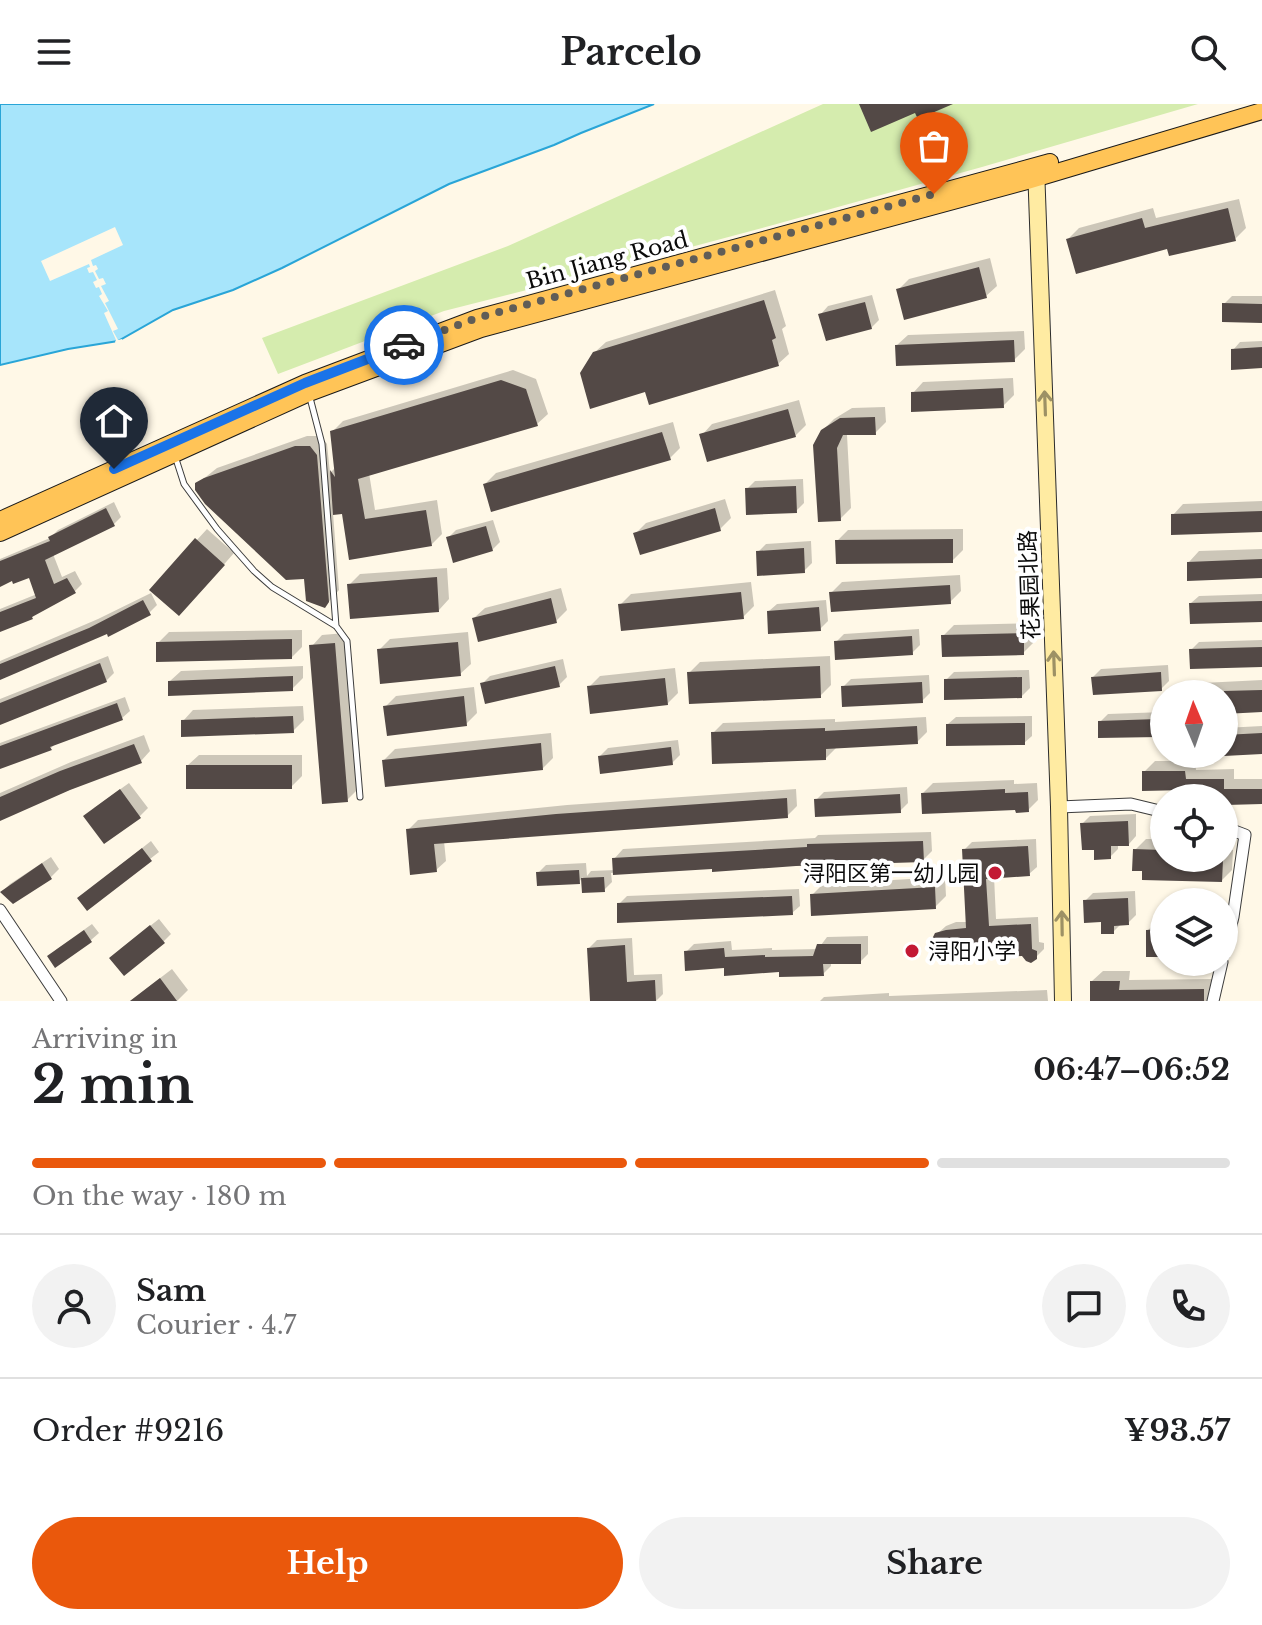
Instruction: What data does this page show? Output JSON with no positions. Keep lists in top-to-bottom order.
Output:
{
  "streets": {
    "main road": ["Bin Jiang Road"],
    "street": ["花果园北路"]
  },
  "crossings": [
    ["Bin Jiang Road", "花果园北路"]
  ],
  "one_way": ["花果园北路"],
  "places": ["浔阳区第一幼儿园", "浔阳小学"],
  "north": "top",
  "page": {
    "header": "Parcelo",
    "heading": ["2 min", "Arriving in", "06:47–06:52"],
    "panel": [
      "Sam",
      "Courier · 4.7",
      "Order #9216",
      "¥93.57"
    ],
    "bar": "On the way · 180 m",
    "buttons": ["Help", "Share"]
  }
}
